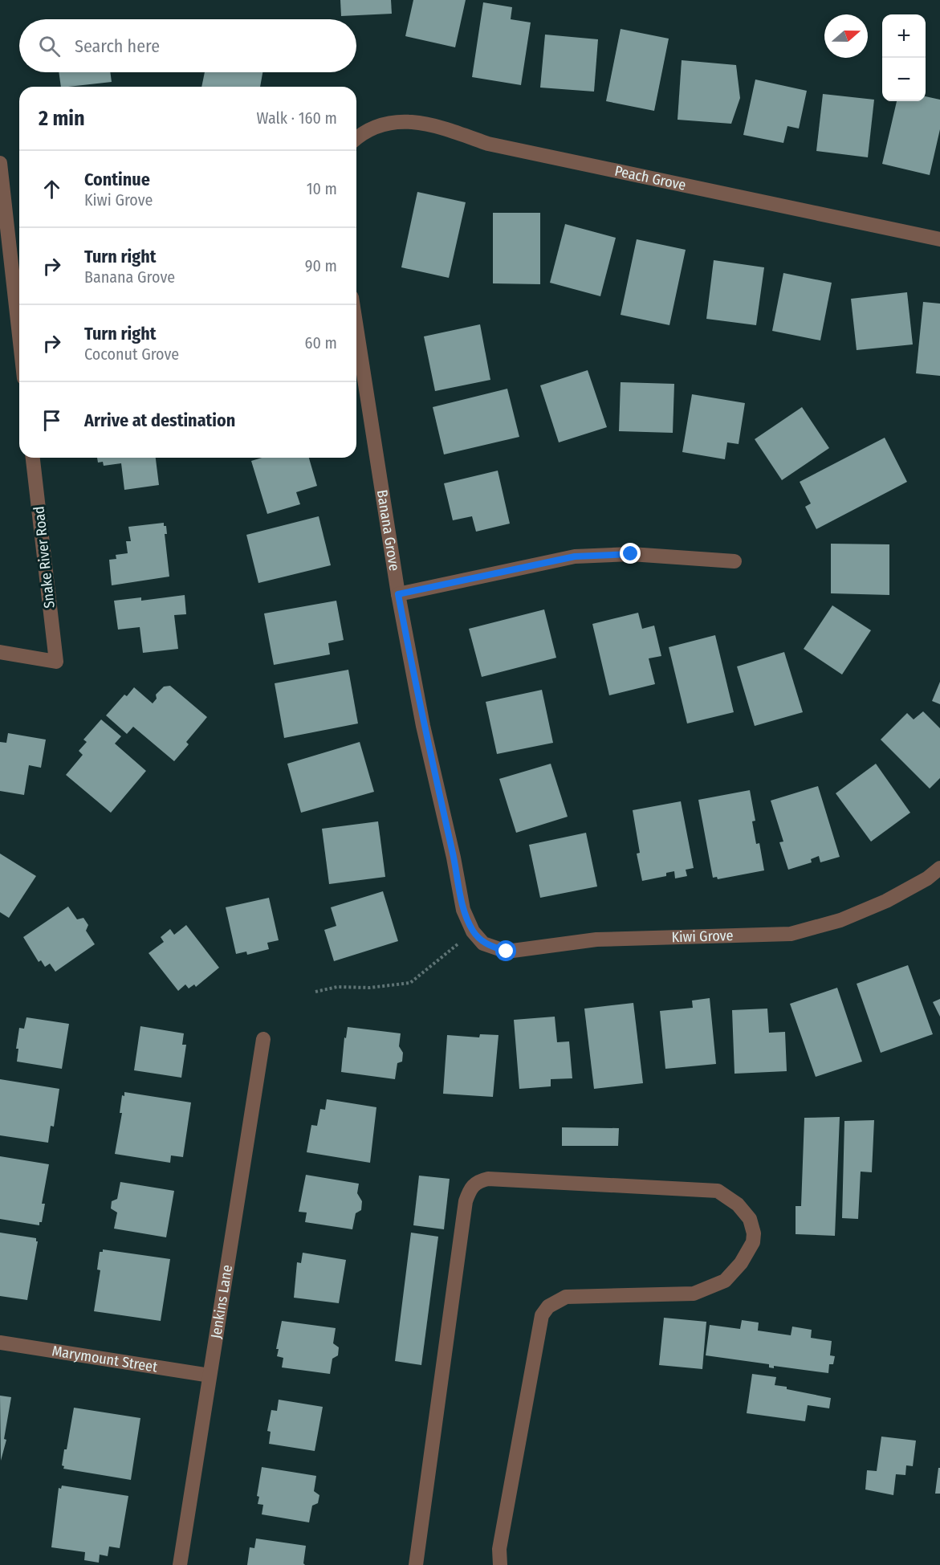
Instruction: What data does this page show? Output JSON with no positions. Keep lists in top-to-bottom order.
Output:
{
  "streets": {
    "street": [
      "Peach Grove",
      "Banana Grove",
      "Snake River Road",
      "Kiwi Grove",
      "Jenkins Lane",
      "Marymount Street"
    ]
  },
  "crossings": [
    ["Banana Grove", "Kiwi Grove"],
    ["Jenkins Lane", "Marymount Street"]
  ],
  "north": "right",
  "page": {
    "map_buttons": ["+", "−"],
    "search": "Search here",
    "heading": ["2 min", "Walk · 160 m"],
    "list": [
      ["Continue", "Kiwi Grove", "10 m"],
      ["Turn right", "Banana Grove", "90 m"],
      ["Turn right", "Coconut Grove", "60 m"],
      "Arrive at destination"
    ]
  }
}
